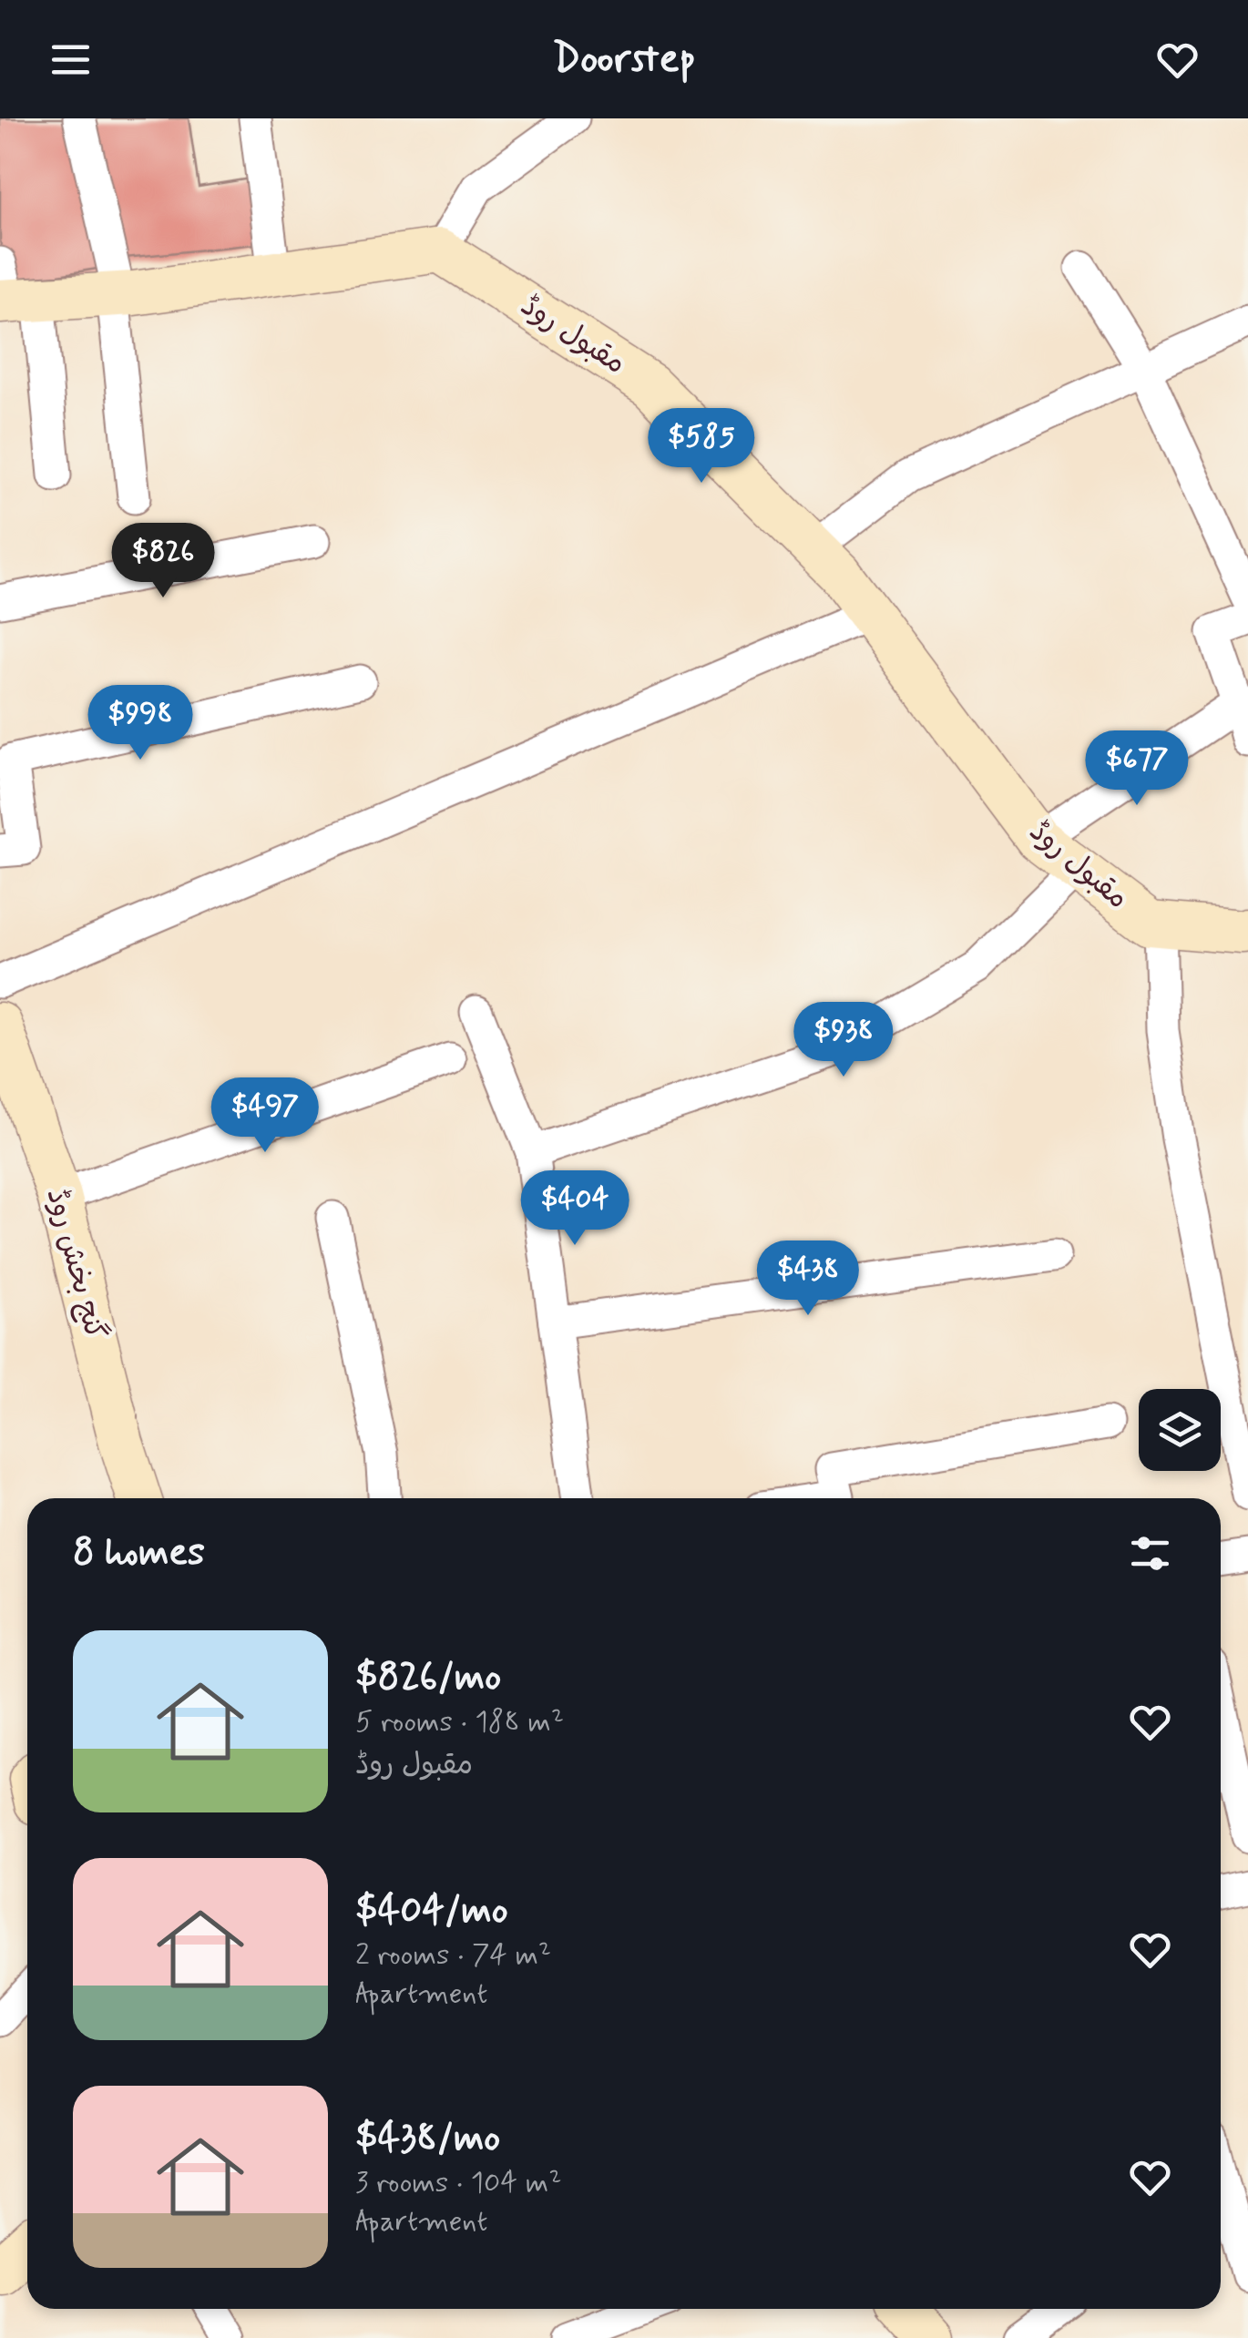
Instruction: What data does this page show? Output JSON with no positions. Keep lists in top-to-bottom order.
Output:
{
  "streets": {
    "street": ["مقبول روڈ", "گنج بخش روڈ"]
  },
  "page": {
    "header": "Doorstep",
    "price": [
      "$585",
      "$826",
      "$998",
      "$677",
      "$938",
      "$497",
      "$404",
      "$438"
    ],
    "heading": "8 homes",
    "list": [
      {
        "name": "$826/mo",
        "note": "5 rooms · 188 m² · مقبول روڈ"
      },
      {
        "name": "$404/mo",
        "note": "2 rooms · 74 m² · Apartment"
      },
      {
        "name": "$438/mo",
        "note": "3 rooms · 104 m² · Apartment"
      }
    ]
  }
}
